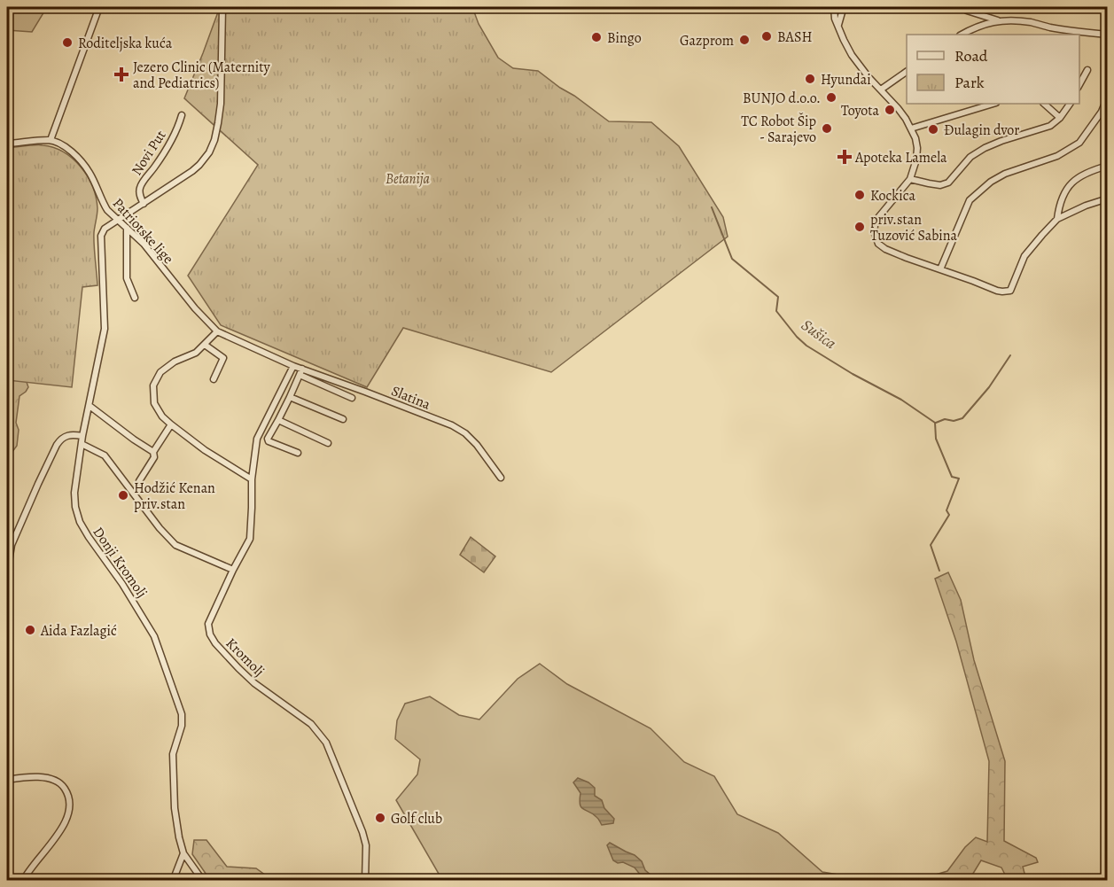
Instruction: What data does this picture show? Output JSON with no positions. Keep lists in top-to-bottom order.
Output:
{
  "streets": {
    "street": [
      "Novi Put",
      "Patriotske lige",
      "Slatina",
      "Donji Kromolj",
      "Kromolj"
    ]
  },
  "crossings": [
    ["Patriotske lige", "Slatina"],
    ["Patriotske lige", "Donji Kromolj"],
    ["Patriotske lige", "Kromolj"],
    ["Slatina", "Kromolj"]
  ],
  "water": ["Sušica"],
  "parks": ["Betanija"],
  "places": {
    "other": [
      "BASH",
      "Bingo",
      "Gazprom",
      "Roditeljska kuća",
      "Hyundai",
      "BUNJO d.o.o.",
      "Toyota",
      "TC Robot Šip - Sarajevo",
      "Đulagin dvor",
      "Kockica",
      "priv.stan Tuzović Sabina",
      "Hodžić Kenan priv.stan",
      "Aida Fazlagić",
      "Golf club"
    ],
    "health": ["Jezero Clinic (Maternity and Pediatrics)", "Apoteka Lamela"]
  },
  "legend": ["Road", "Park"]
}
